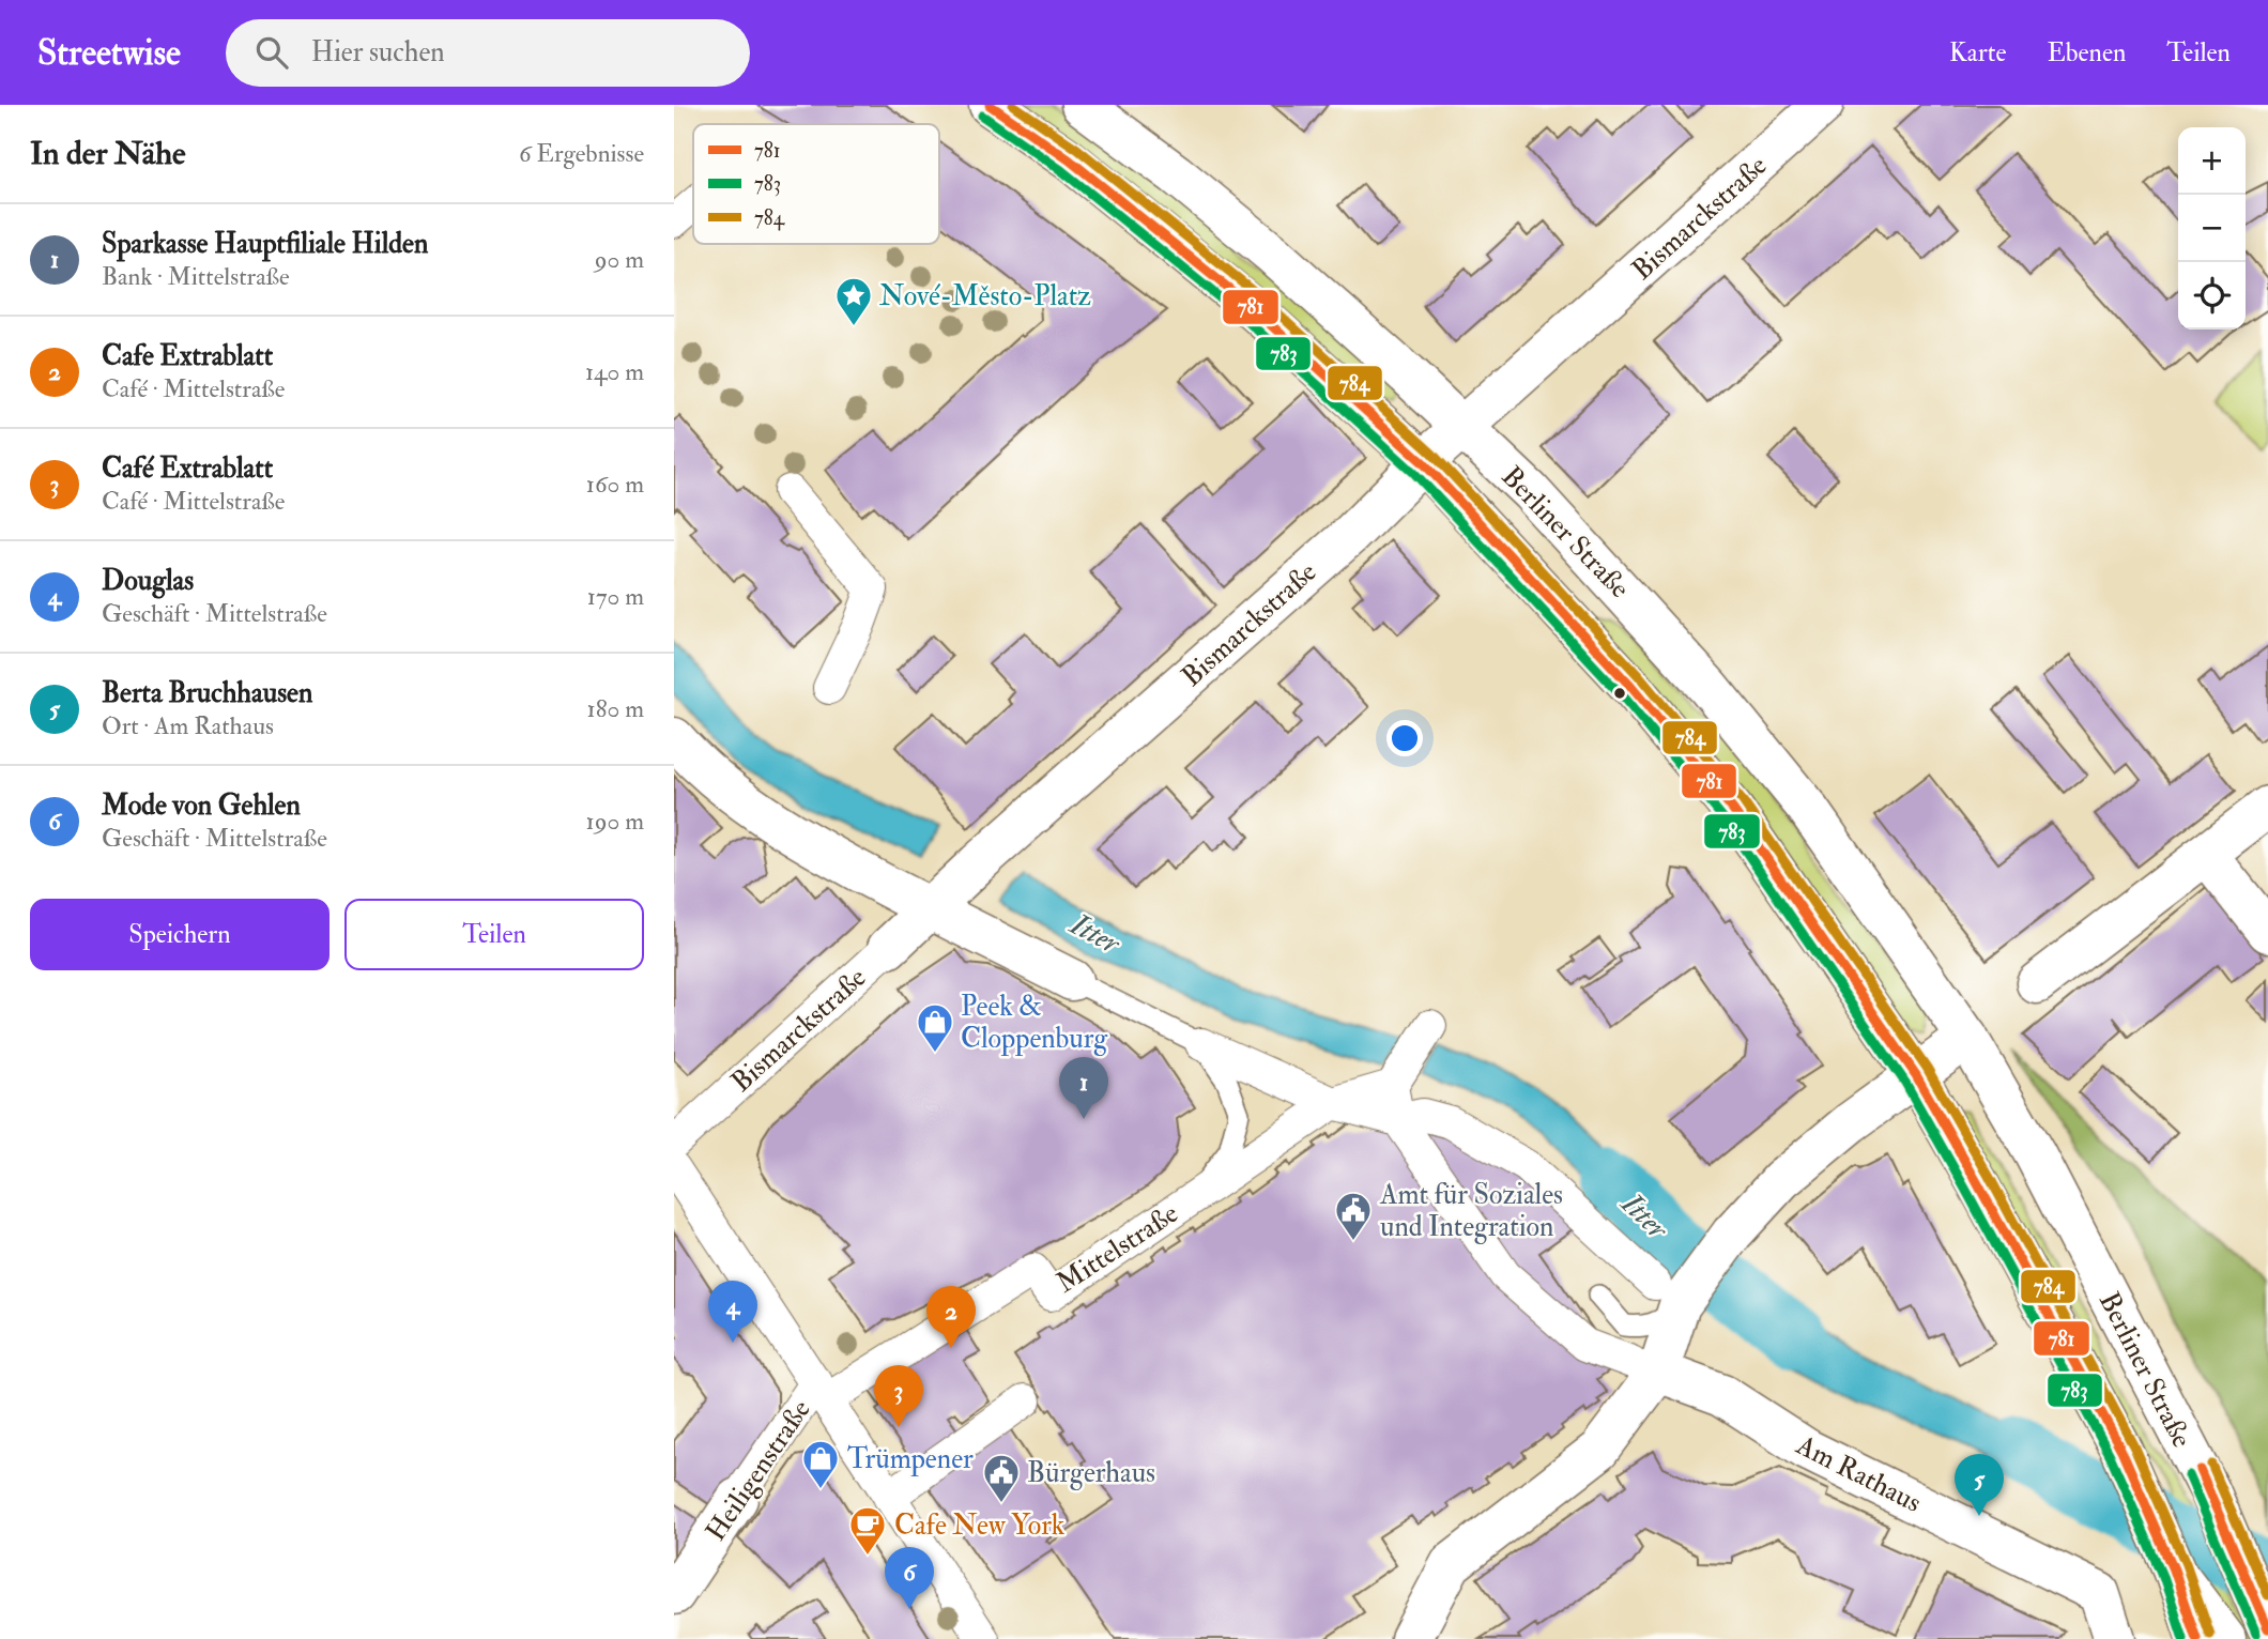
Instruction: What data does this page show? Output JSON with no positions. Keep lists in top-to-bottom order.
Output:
{
  "streets": {
    "main road": [
      "Bismarckstraße",
      "Berliner Straße",
      "Heiligenstraße",
      "Am Rathaus"
    ],
    "street": ["Mittelstraße"]
  },
  "crossings": [
    ["Bismarckstraße", "Berliner Straße"],
    ["Mittelstraße", "Heiligenstraße"]
  ],
  "water": ["Itter"],
  "places": {
    "place": ["Nové-Město-Platz"],
    "shop": ["Peek & Cloppenburg", "Trümpener"],
    "public building": ["Amt für Soziales und Integration", "Bürgerhaus"],
    "cafe": ["Cafe New York"]
  },
  "lines": ["transit line 781", "transit line 784", "transit line 783"],
  "legend": ["781", "783", "784"],
  "page": {
    "header": "Streetwise",
    "search": "Hier suchen",
    "nav": ["Karte", "Ebenen", "Teilen"],
    "heading": ["In der Nähe", "6 Ergebnisse"],
    "map_buttons": ["+", "−"],
    "list": [
      {
        "mark": "1",
        "name": "Sparkasse Hauptfiliale Hilden",
        "note": "Bank · Mittelstraße",
        "value": "90 m"
      },
      {
        "mark": "2",
        "name": "Cafe Extrablatt",
        "note": "Café · Mittelstraße",
        "value": "140 m"
      },
      {
        "mark": "3",
        "name": "Café Extrablatt",
        "note": "Café · Mittelstraße",
        "value": "160 m"
      },
      {
        "mark": "4",
        "name": "Douglas",
        "note": "Geschäft · Mittelstraße",
        "value": "170 m"
      },
      {
        "mark": "5",
        "name": "Berta Bruchhausen",
        "note": "Ort · Am Rathaus",
        "value": "180 m"
      },
      {
        "mark": "6",
        "name": "Mode von Gehlen",
        "note": "Geschäft · Mittelstraße",
        "value": "190 m"
      }
    ],
    "buttons": ["Speichern", "Teilen"],
    "pins": [
      "1",
      "4",
      "2",
      "3",
      "5",
      "6"
    ]
  }
}
